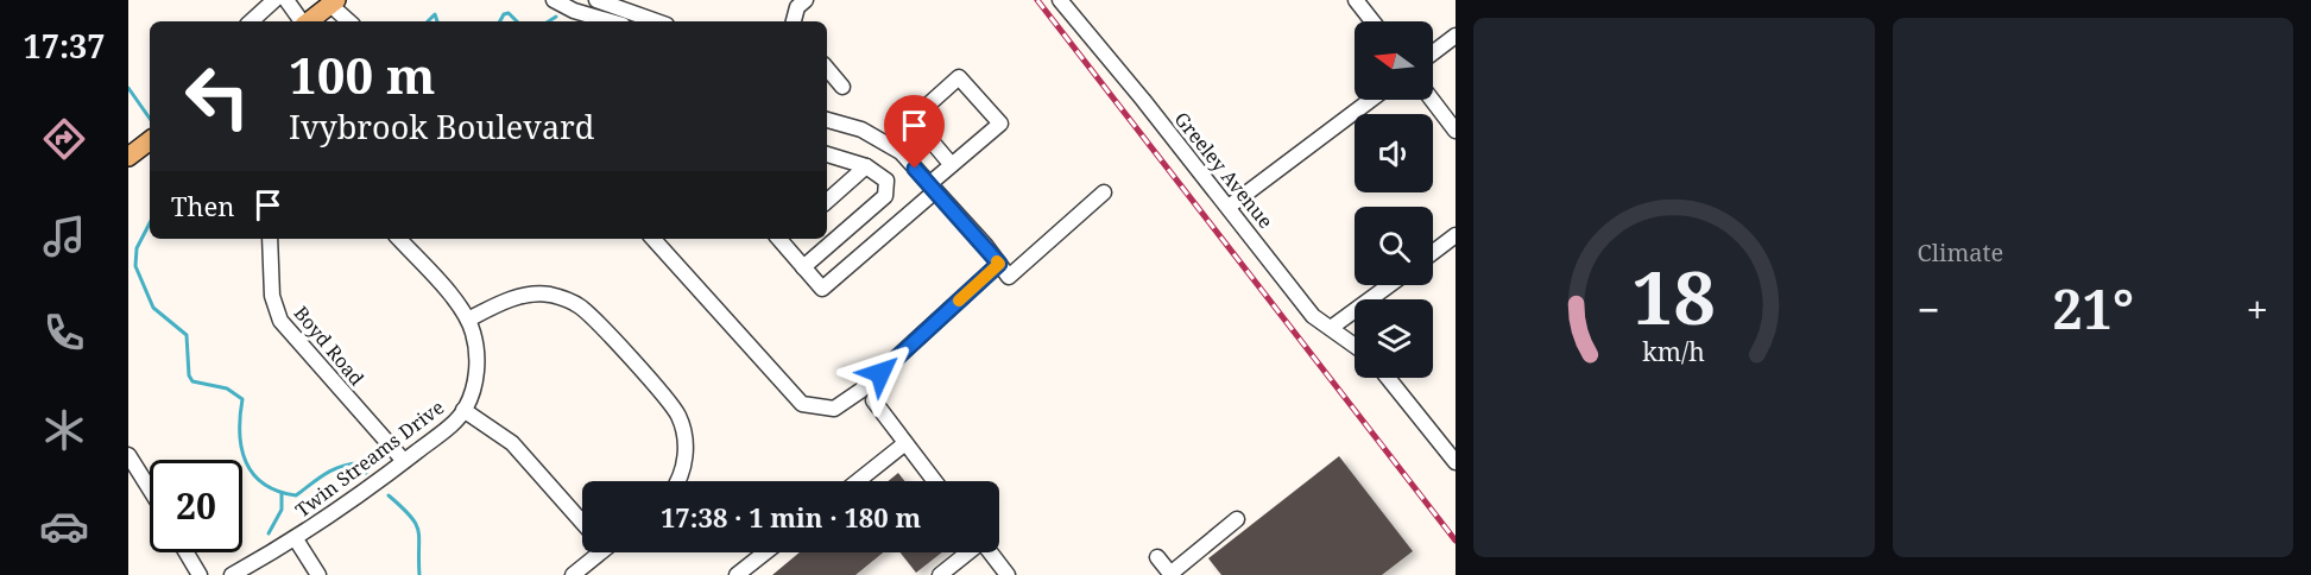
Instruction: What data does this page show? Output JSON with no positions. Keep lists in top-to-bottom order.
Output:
{
  "streets": {
    "street": ["Greeley Avenue", "Boyd Road", "Twin Streams Drive"]
  },
  "crossings": [
    ["Boyd Road", "Twin Streams Drive"]
  ],
  "north": "left",
  "page": {
    "tabs": "17:37",
    "tile": "Climate",
    "turn": ["100 m", "Ivybrook Boulevard"],
    "then": "Then",
    "heat": ["−", "21°", "+"],
    "limit": "20",
    "trip": "17:38 · 1 min · 180 m",
    "gauge": ["18", "km/h"]
  }
}
